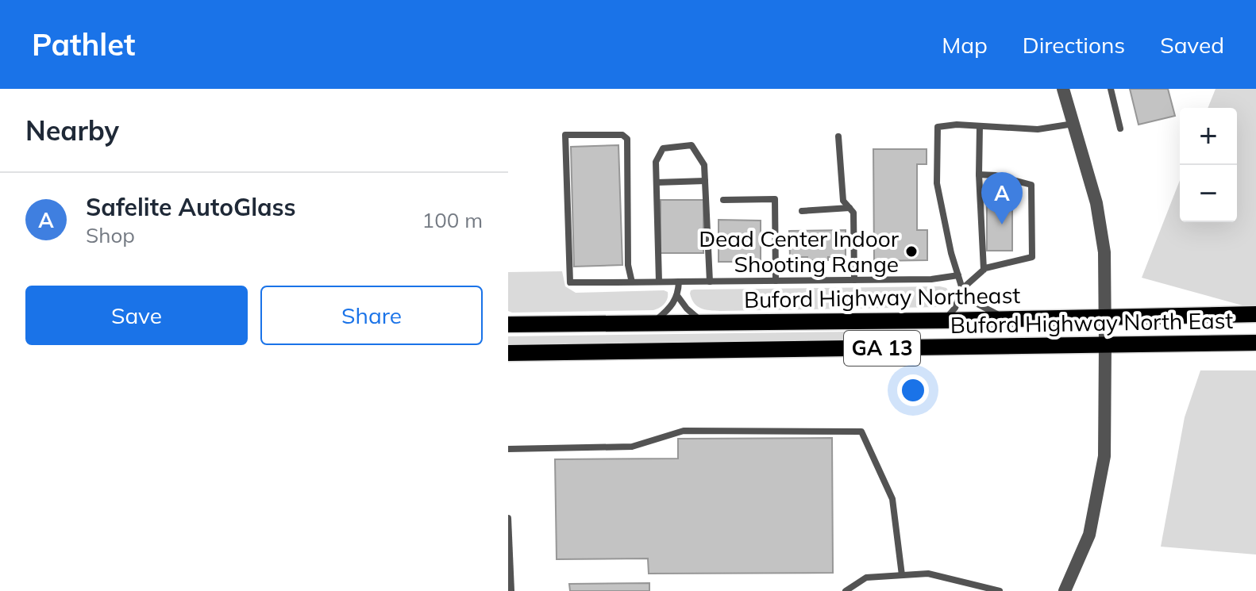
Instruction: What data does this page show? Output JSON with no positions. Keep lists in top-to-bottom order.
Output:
{
  "streets": {
    "main road": ["Buford Highway Northeast", "Buford Highway North East", "GA 13"]
  },
  "places": ["Dead Center Indoor Shooting Range"],
  "page": {
    "header": "Pathlet",
    "nav": ["Map", "Directions", "Saved"],
    "heading": "Nearby",
    "map_buttons": ["+", "−"],
    "list": [
      {
        "mark": "A",
        "name": "Safelite AutoGlass",
        "note": "Shop",
        "value": "100 m"
      }
    ],
    "pins": "A",
    "buttons": ["Save", "Share"]
  }
}
